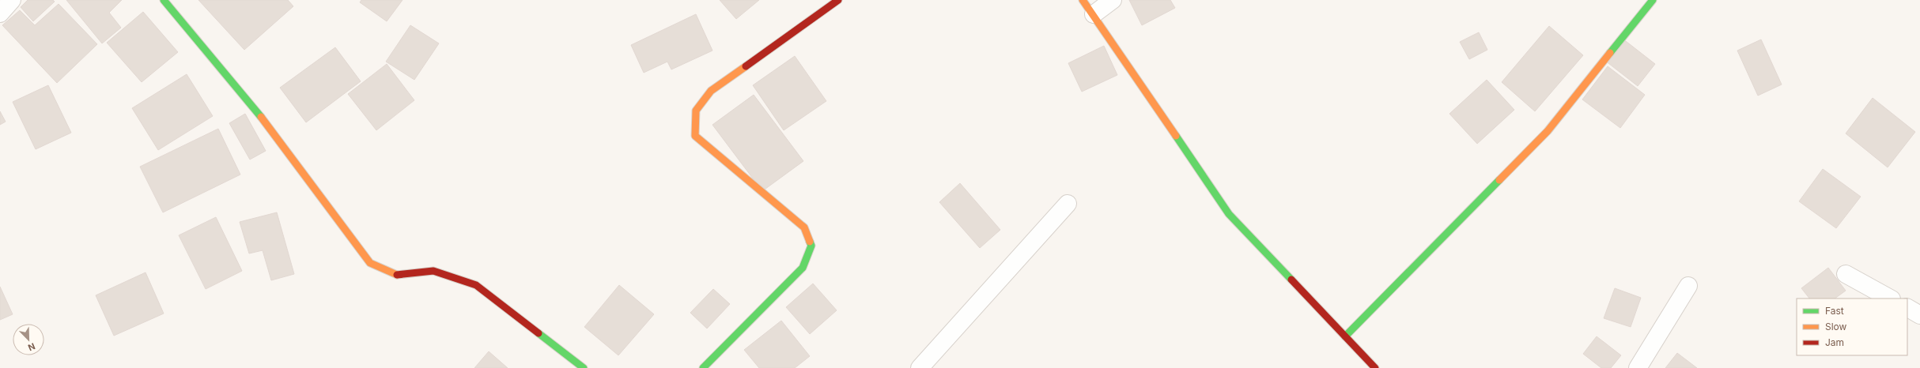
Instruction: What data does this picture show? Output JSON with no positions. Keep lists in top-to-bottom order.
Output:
{
  "legend": ["Fast", "Slow", "Jam"],
  "north": "bottom right"
}
